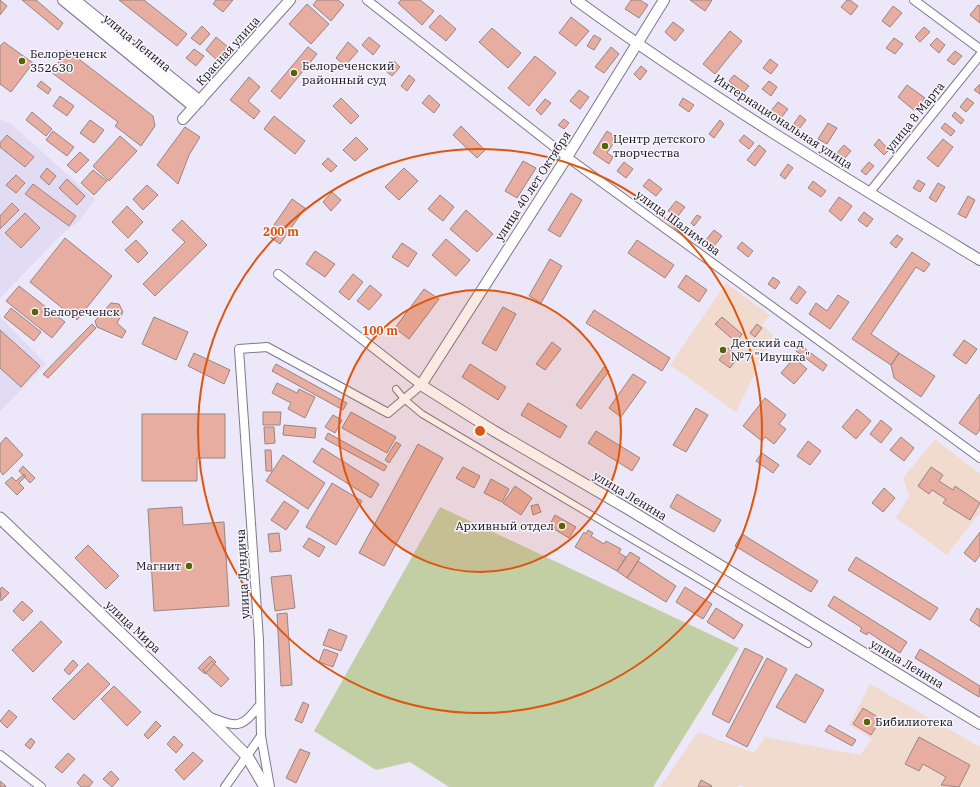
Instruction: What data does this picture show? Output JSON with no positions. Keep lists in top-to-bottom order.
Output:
{
  "streets": {
    "main road": ["улица Мира"],
    "street": [
      "улица Ленина",
      "Красная улица",
      "улица 8 Марта",
      "Интернациональная улица",
      "улица 40 лет Октября",
      "улица Шалимова",
      "улица Дундича"
    ]
  },
  "crossings": [
    ["улица Ленина", "Красная улица"],
    ["улица Ленина", "улица 40 лет Октября"],
    ["улица 8 Марта", "Интернациональная улица"],
    ["Интернациональная улица", "улица 40 лет Октября"],
    ["улица 40 лет Октября", "улица Шалимова"]
  ],
  "places": [
    "Белореченск 352630",
    "Белореченский районный суд",
    "Центр детского творчества",
    "Белореченск",
    "Детский сад №7 \"Ивушка\"",
    "Архивный отдел",
    "Магнит",
    "Бибилиотека"
  ],
  "rings": ["200 m", "100 m"]
}
